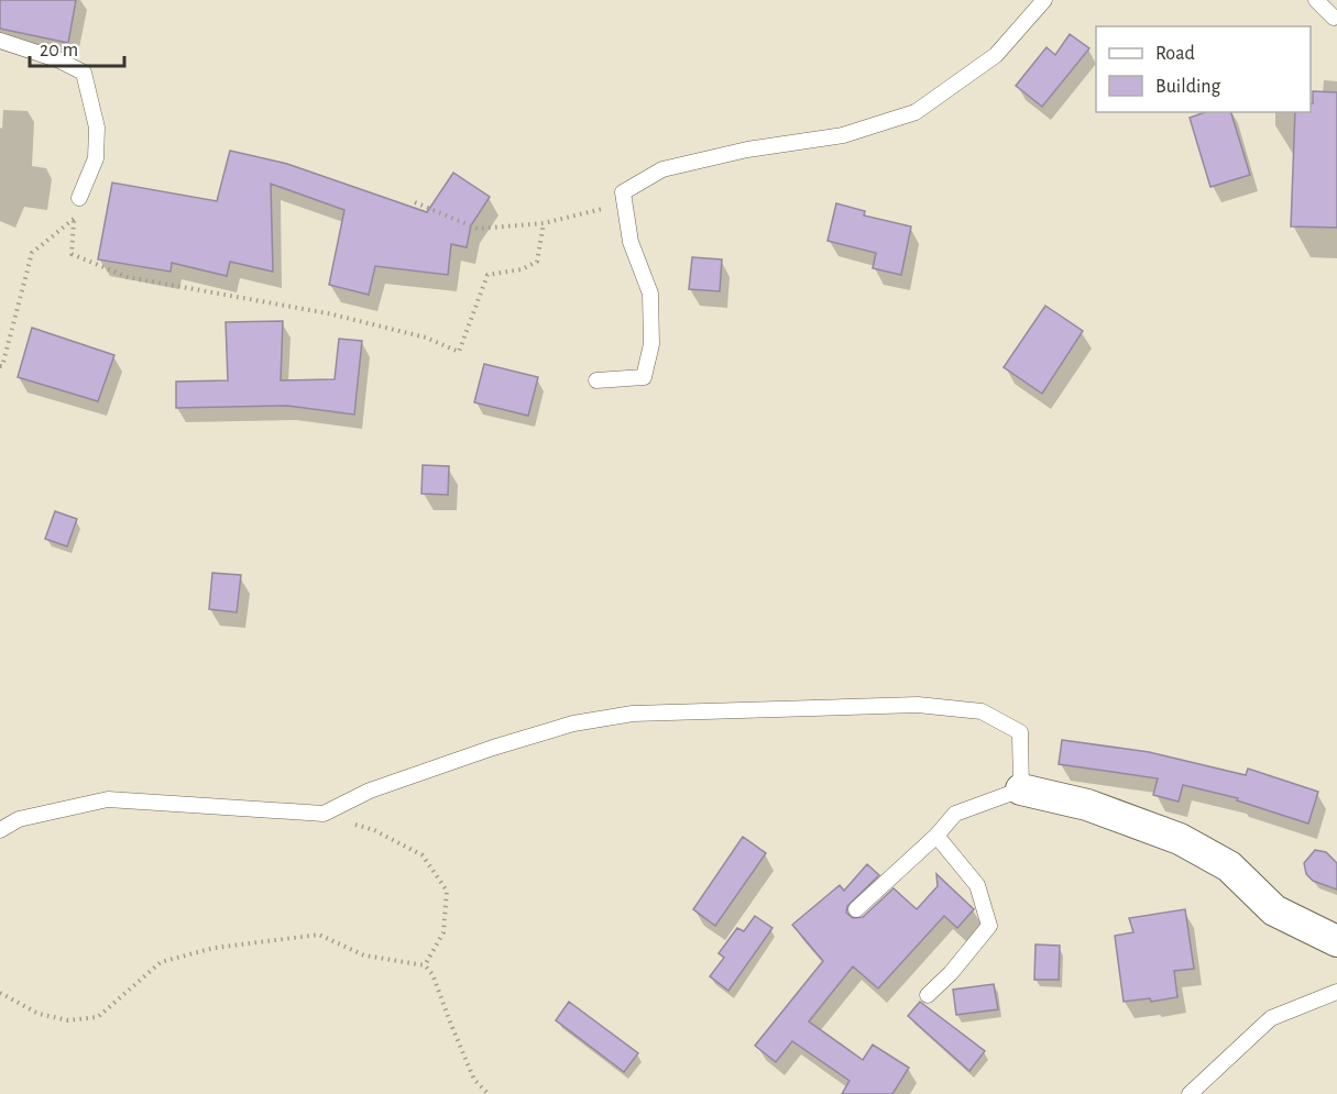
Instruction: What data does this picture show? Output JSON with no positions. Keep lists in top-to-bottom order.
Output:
{
  "legend": ["Road", "Building"],
  "scale_bar": "20 m"
}
